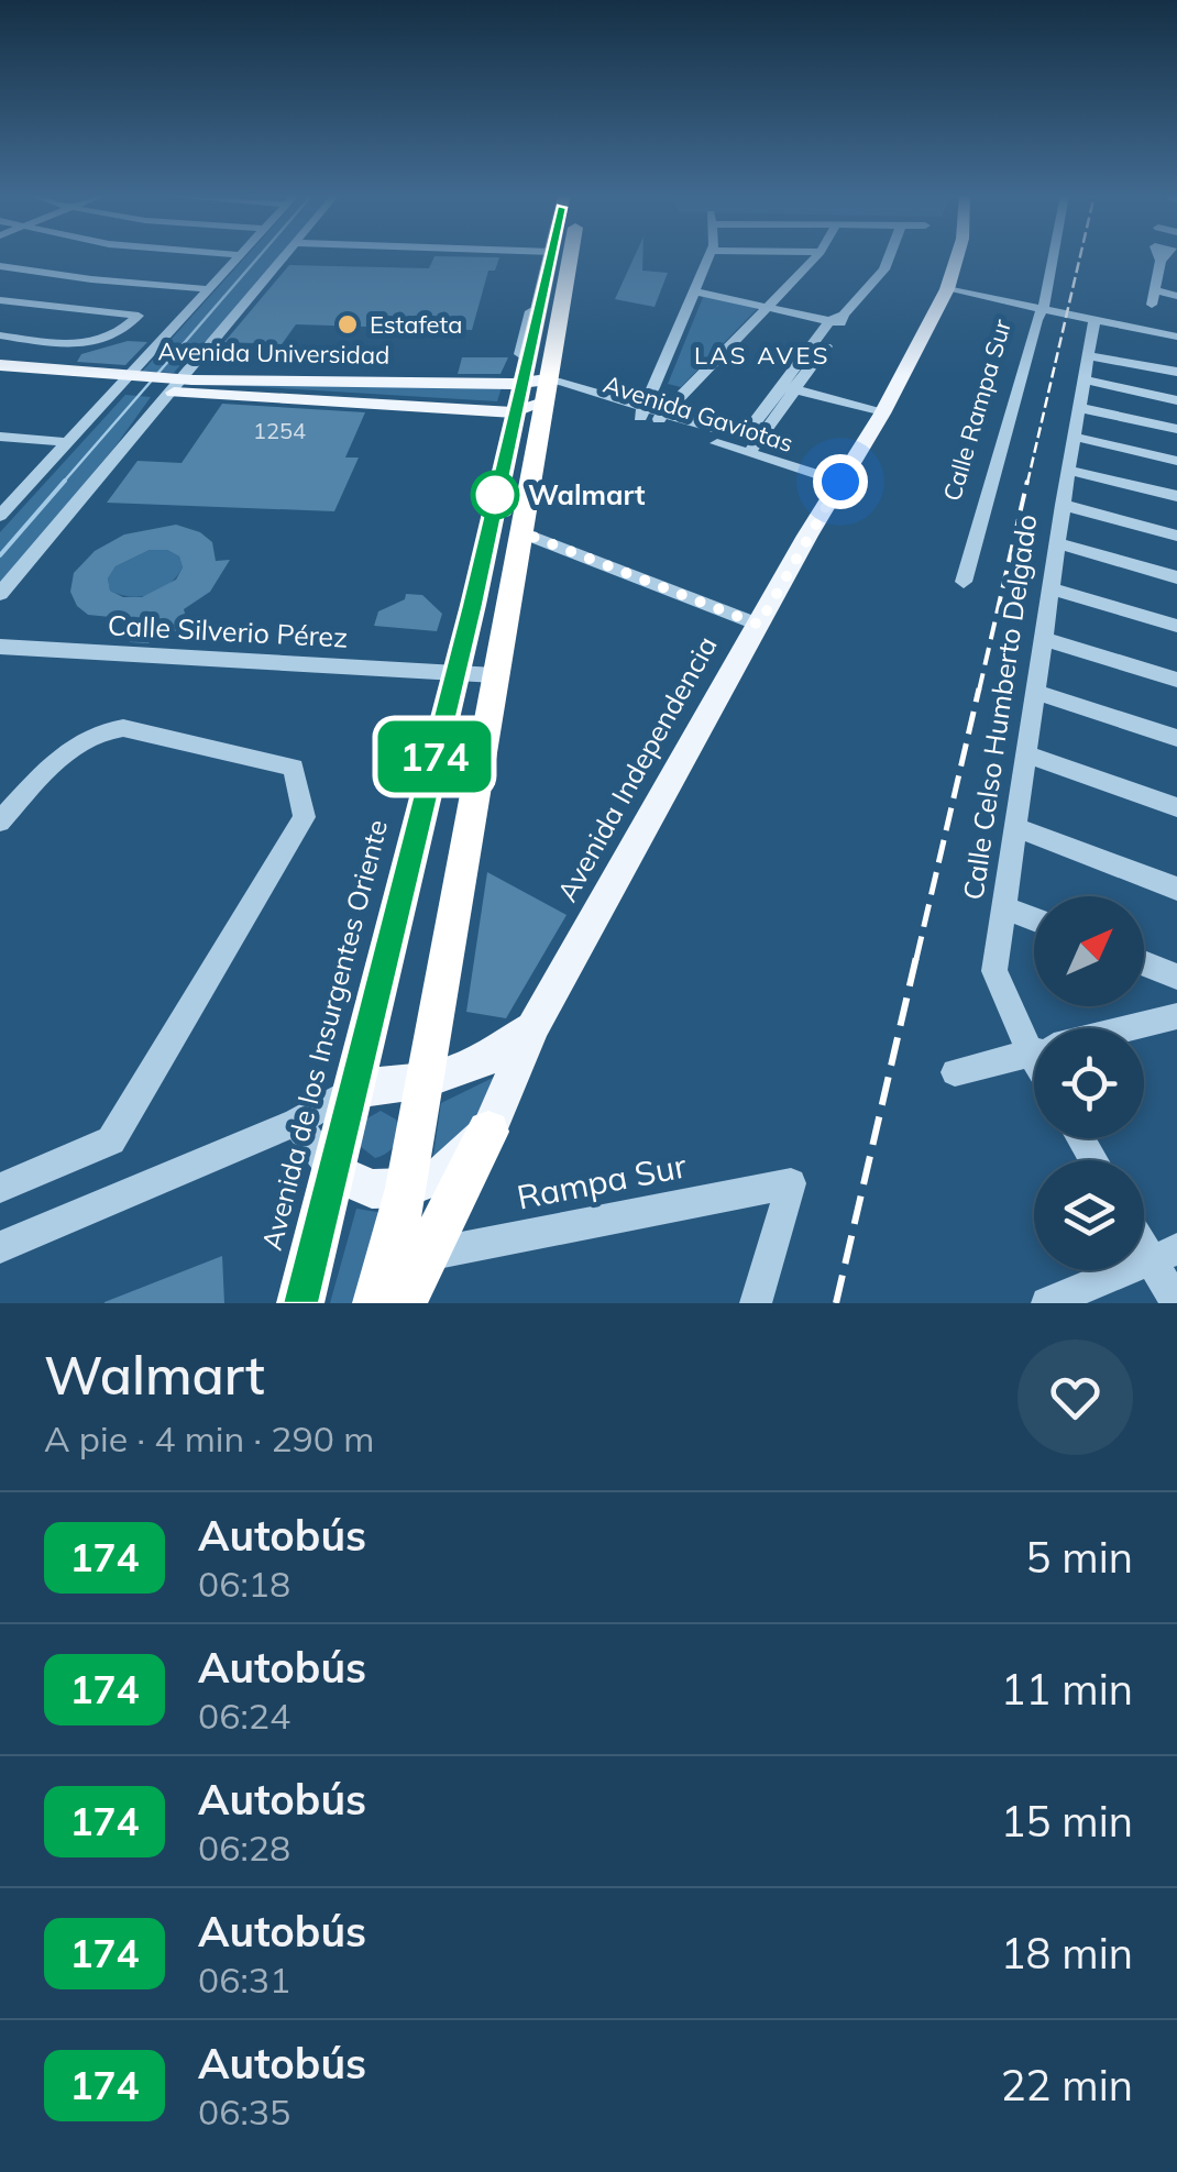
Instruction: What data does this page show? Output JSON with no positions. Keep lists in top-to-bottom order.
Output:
{
  "streets": {
    "highway": ["Avenida de los Insurgentes Oriente"],
    "main road": ["Avenida Universidad", "Avenida Independencia"],
    "street": [
      "Calle Rampa Sur",
      "Avenida Gaviotas",
      "Calle Silverio Pérez",
      "Calle Celso Humberto Delgado",
      "Rampa Sur"
    ]
  },
  "crossings": [
    ["Avenida Universidad", "Avenida Gaviotas"],
    ["Avenida Universidad", "Avenida de los Insurgentes Oriente"],
    ["Avenida Gaviotas", "Avenida Independencia"],
    ["Avenida Gaviotas", "Avenida de los Insurgentes Oriente"],
    ["Calle Silverio Pérez", "Avenida de los Insurgentes Oriente"],
    ["Avenida Independencia", "Avenida de los Insurgentes Oriente"]
  ],
  "districts": ["LAS AVES"],
  "places": ["Estafeta", "Walmart"],
  "lines": ["bus line 174"],
  "house_numbers": ["1254"],
  "north": "top right",
  "page": {
    "on_map": "174",
    "heading": ["Walmart", "A pie · 4 min · 290 m"],
    "list": [
      {
        "mark": "174",
        "name": "Autobús",
        "note": "06:18",
        "value": "5 min"
      },
      {
        "mark": "174",
        "name": "Autobús",
        "note": "06:24",
        "value": "11 min"
      },
      {
        "mark": "174",
        "name": "Autobús",
        "note": "06:28",
        "value": "15 min"
      },
      {
        "mark": "174",
        "name": "Autobús",
        "note": "06:31",
        "value": "18 min"
      },
      {
        "mark": "174",
        "name": "Autobús",
        "note": "06:35",
        "value": "22 min"
      }
    ]
  }
}
